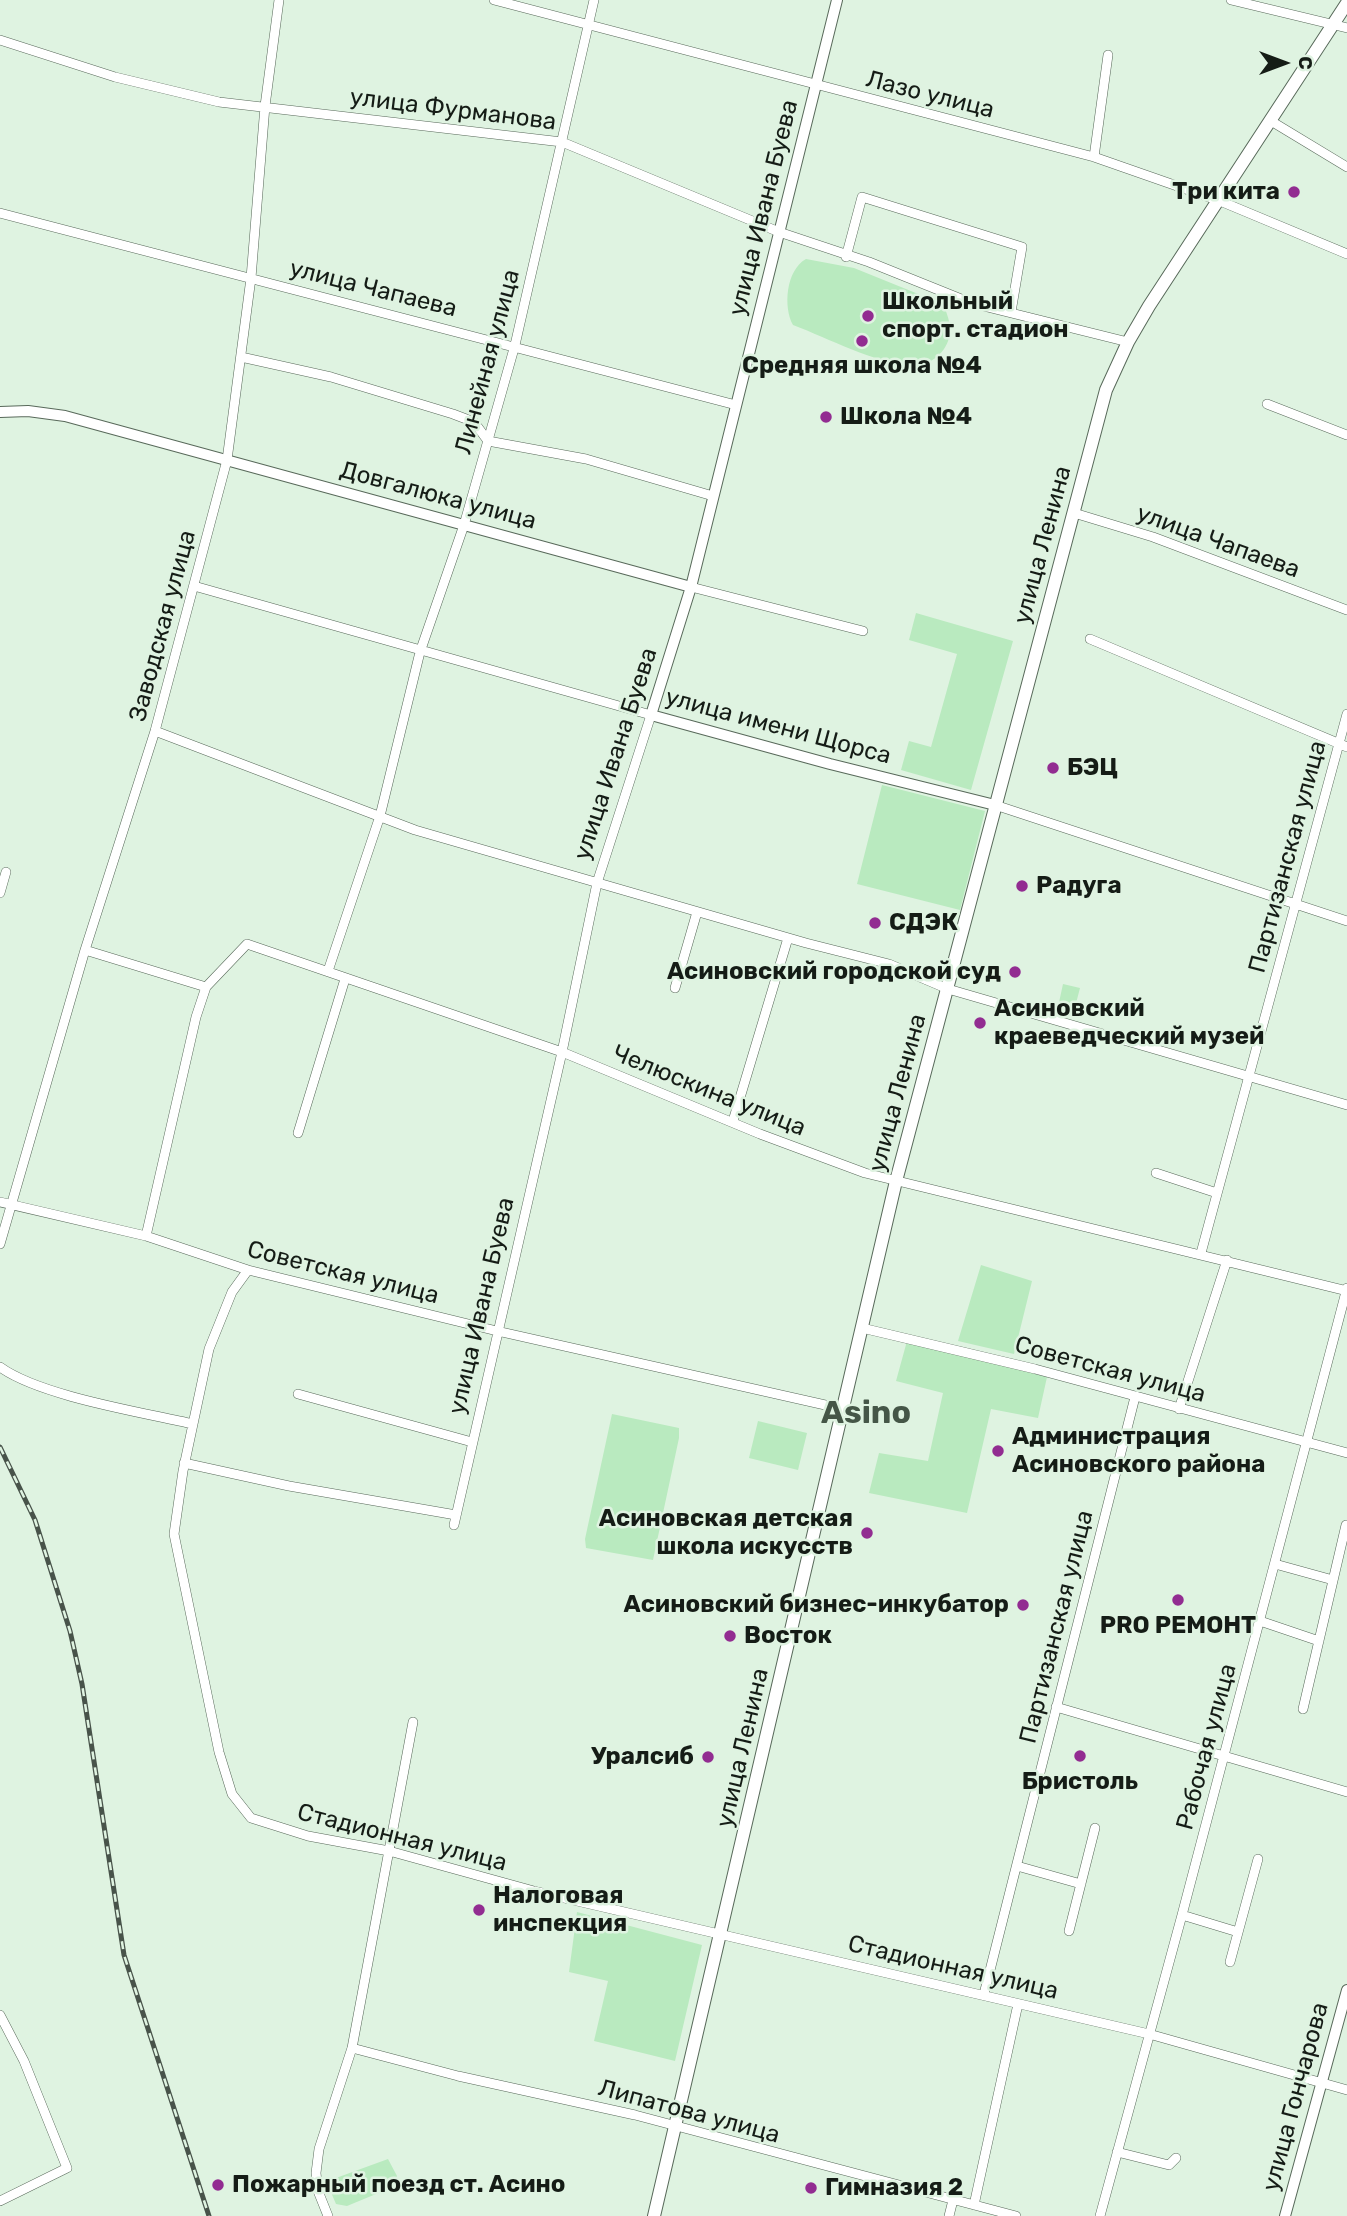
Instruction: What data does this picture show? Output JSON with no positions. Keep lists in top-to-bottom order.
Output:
{
  "streets": {
    "main road": ["улица Ленина"],
    "street": [
      "Лазо улица",
      "улица Фурманова",
      "улица Ивана Буева",
      "улица Чапаева",
      "Линейная улица",
      "Довгалюка улица",
      "Заводская улица",
      "улица имени Щорса",
      "Партизанская улица",
      "Челюскина улица",
      "Советская улица",
      "Рабочая улица",
      "Стадионная улица",
      "улица Гончарова",
      "Липатова улица"
    ]
  },
  "crossings": [
    ["Лазо улица", "улица Ивана Буева"],
    ["Лазо улица", "Линейная улица"],
    ["Лазо улица", "улица Ленина"],
    ["улица Фурманова", "улица Ивана Буева"],
    ["улица Фурманова", "Линейная улица"],
    ["улица Фурманова", "улица Ленина"],
    ["улица Фурманова", "Заводская улица"],
    ["улица Ивана Буева", "улица Чапаева"],
    ["улица Ивана Буева", "Довгалюка улица"],
    ["улица Ивана Буева", "улица имени Щорса"],
    ["улица Ивана Буева", "Челюскина улица"],
    ["улица Ивана Буева", "Советская улица"],
    ["улица Ивана Буева", "Стадионная улица"],
    ["улица Чапаева", "Линейная улица"],
    ["улица Чапаева", "улица Ленина"],
    ["улица Чапаева", "Заводская улица"],
    ["Линейная улица", "Довгалюка улица"],
    ["Линейная улица", "улица имени Щорса"],
    ["Линейная улица", "Челюскина улица"],
    ["Довгалюка улица", "Заводская улица"],
    ["улица Ленина", "улица имени Щорса"],
    ["улица Ленина", "Челюскина улица"],
    ["улица Ленина", "Советская улица"],
    ["улица Ленина", "Стадионная улица"],
    ["улица Ленина", "Липатова улица"],
    ["Заводская улица", "улица имени Щорса"],
    ["Заводская улица", "Советская улица"],
    ["улица имени Щорса", "Партизанская улица"],
    ["Партизанская улица", "Челюскина улица"],
    ["Партизанская улица", "Советская улица"],
    ["Партизанская улица", "Стадионная улица"],
    ["Челюскина улица", "Рабочая улица"],
    ["Советская улица", "Рабочая улица"],
    ["Советская улица", "Стадионная улица"],
    ["Рабочая улица", "Стадионная улица"],
    ["Стадионная улица", "улица Гончарова"]
  ],
  "districts": ["Asino"],
  "places": [
    "Три кита",
    "Школьный спорт. стадион",
    "Средняя школа №4",
    "Школа №4",
    "БЭЦ",
    "Радуга",
    "СДЭК",
    "Асиновский городской суд",
    "Асиновский краеведческий музей",
    "Администрация Асиновского района",
    "Асиновская детская школа искусств",
    "PRO РЕМОНТ",
    "Асиновский бизнес-инкубатор",
    "Восток",
    "Бристоль",
    "Уралсиб",
    "Налоговая инспекция",
    "Пожарный поезд ст. Асино",
    "Гимназия 2"
  ],
  "north": "right"
}
